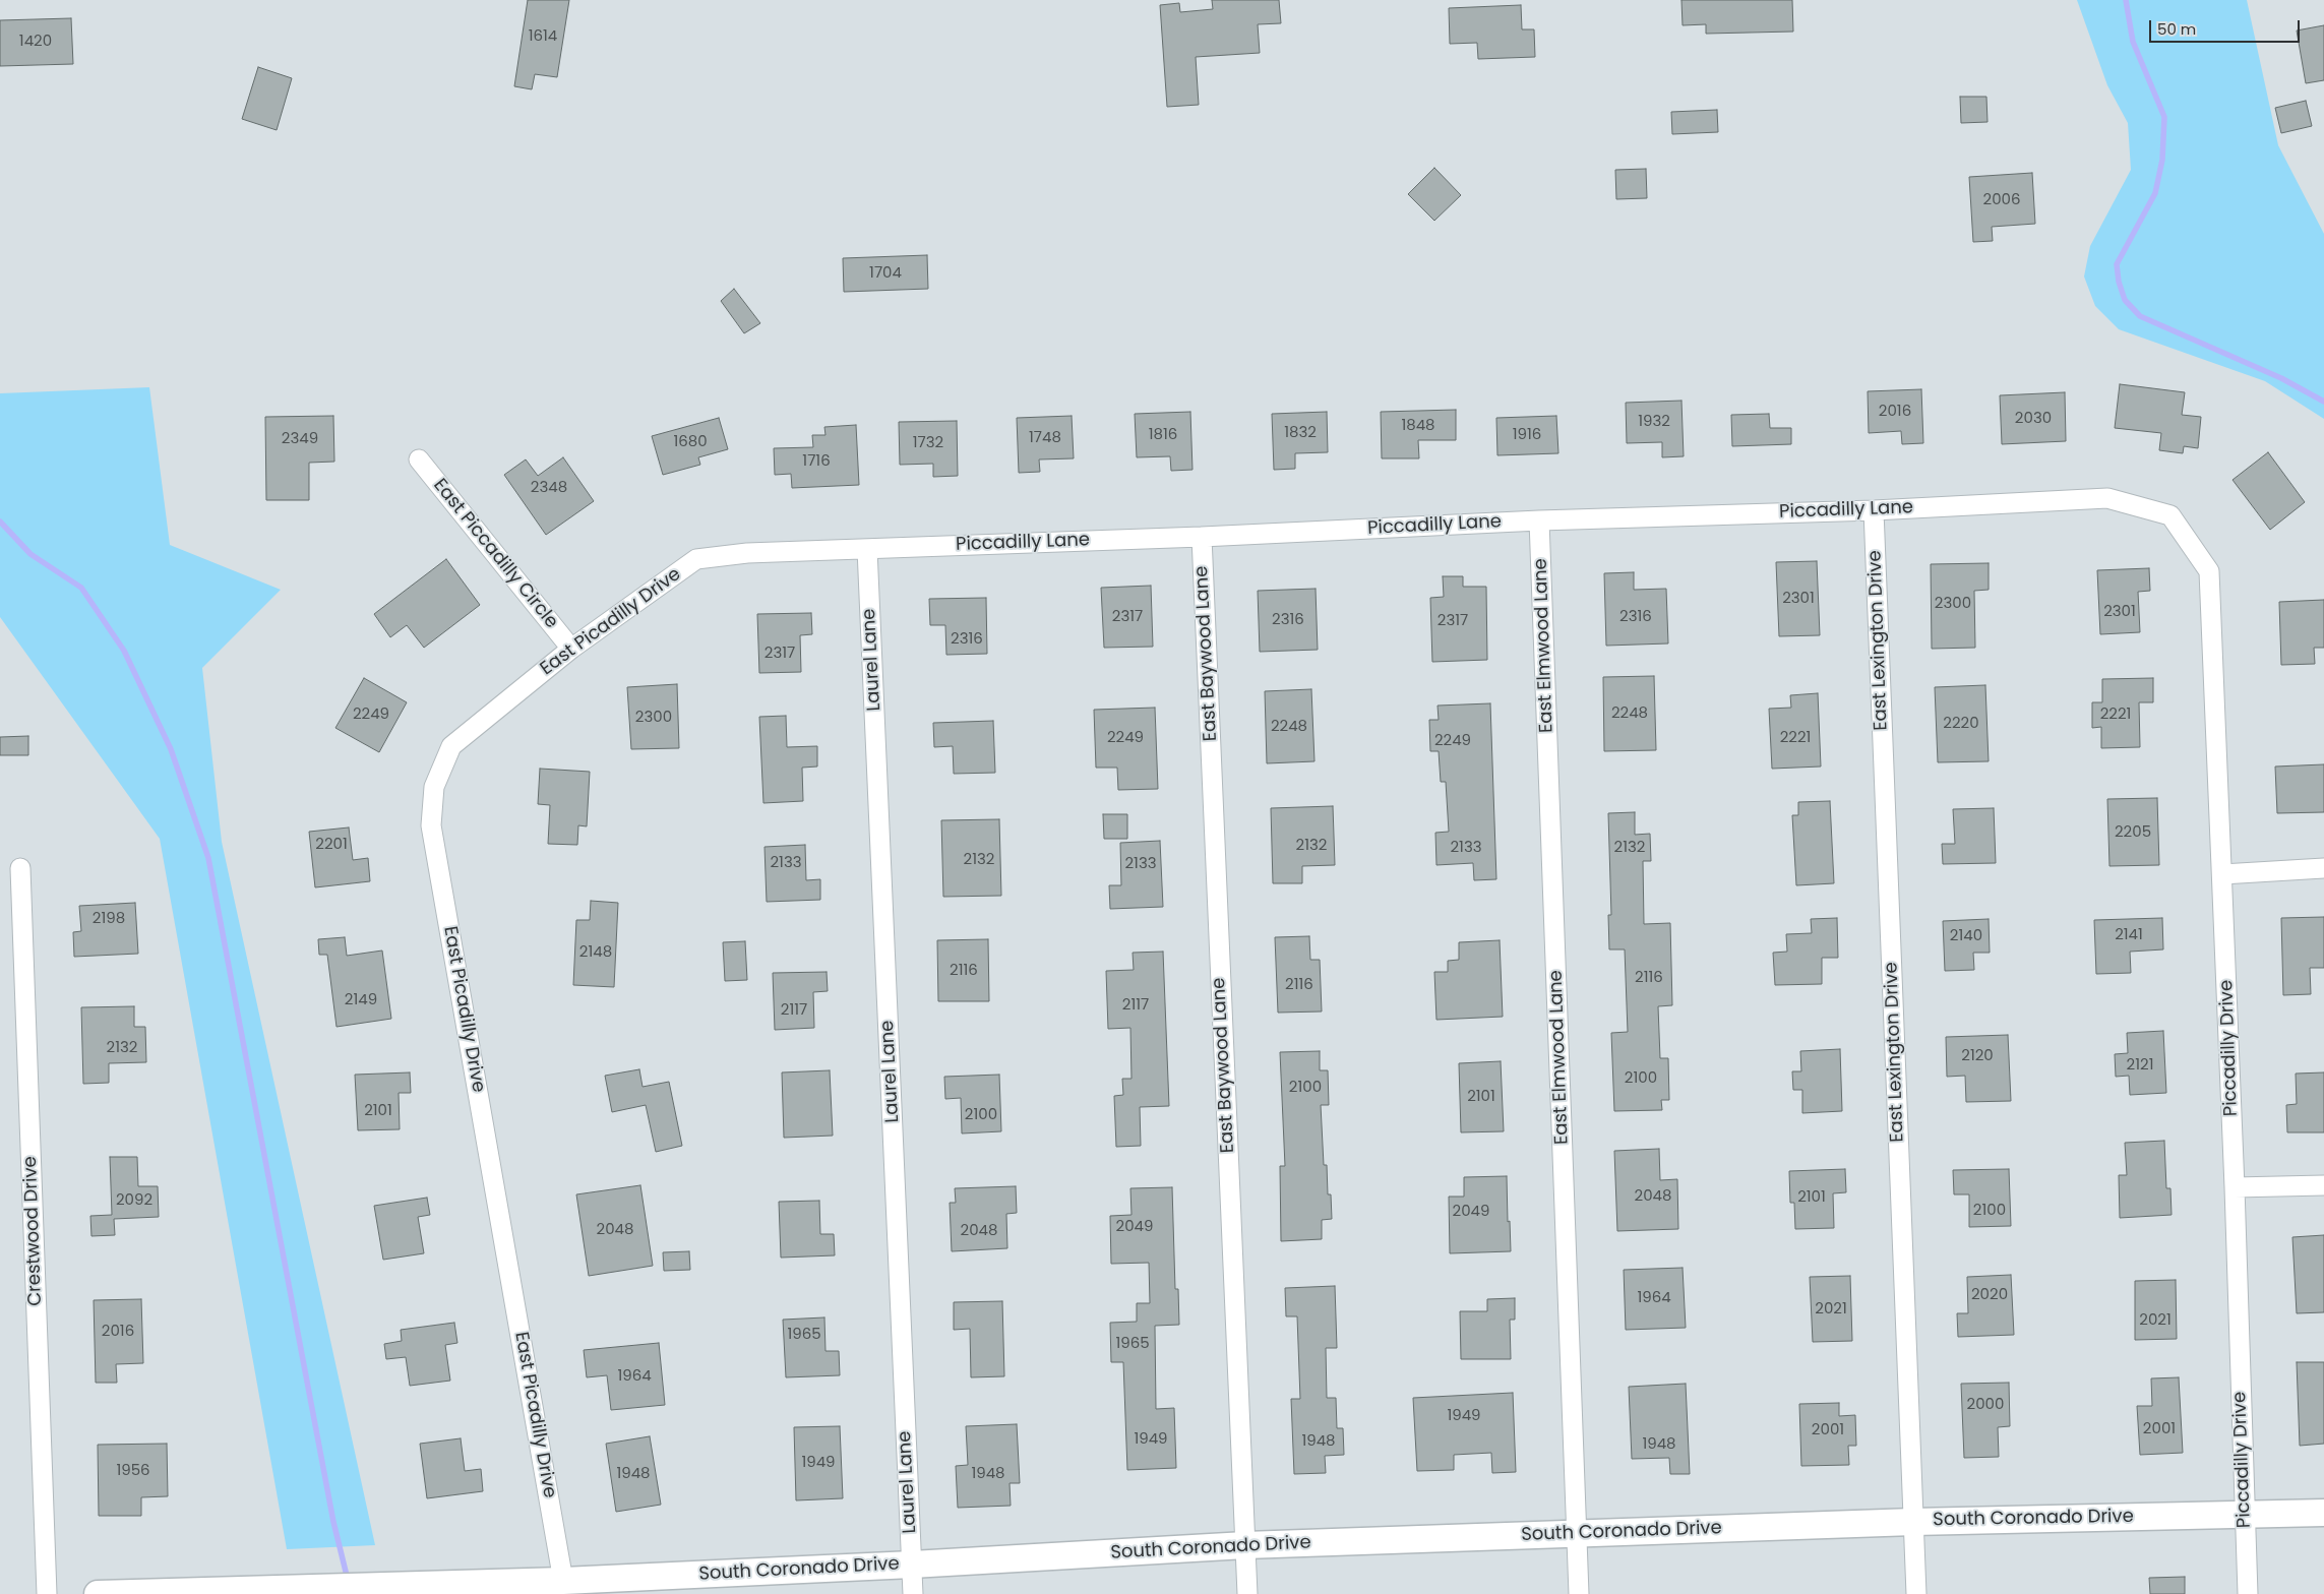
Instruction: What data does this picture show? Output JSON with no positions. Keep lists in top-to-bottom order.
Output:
{
  "streets": {
    "street": [
      "Piccadilly Lane",
      "East Piccadilly Circle",
      "East Picadilly Drive",
      "East Lexington Drive",
      "East Elmwood Lane",
      "East Baywood Lane",
      "Laurel Lane",
      "Piccadilly Drive",
      "Crestwood Drive",
      "South Coronado Drive"
    ]
  },
  "crossings": [
    ["Piccadilly Lane", "East Picadilly Drive"],
    ["Piccadilly Lane", "East Lexington Drive"],
    ["Piccadilly Lane", "East Elmwood Lane"],
    ["Piccadilly Lane", "East Baywood Lane"],
    ["Piccadilly Lane", "Laurel Lane"],
    ["Piccadilly Lane", "Piccadilly Drive"],
    ["East Piccadilly Circle", "East Picadilly Drive"],
    ["East Picadilly Drive", "South Coronado Drive"],
    ["East Lexington Drive", "South Coronado Drive"],
    ["East Elmwood Lane", "South Coronado Drive"],
    ["East Baywood Lane", "South Coronado Drive"],
    ["Laurel Lane", "South Coronado Drive"],
    ["Piccadilly Drive", "South Coronado Drive"]
  ],
  "house_numbers": [
    "1614",
    "1420",
    "2006",
    "1704",
    "2016",
    "2030",
    "1932",
    "1848",
    "1832",
    "1816",
    "1916",
    "1748",
    "2349",
    "1680",
    "1732",
    "1716",
    "2348",
    "2301",
    "2300",
    "2301",
    "2317",
    "2316",
    "2316",
    "2317",
    "2316",
    "2317",
    "2248",
    "2249",
    "2221",
    "2300",
    "2220",
    "2248",
    "2249",
    "2221",
    "2249",
    "2205",
    "2201",
    "2132",
    "2133",
    "2132",
    "2132",
    "2133",
    "2133",
    "2198",
    "2141",
    "2140",
    "2148",
    "2116",
    "2116",
    "2116",
    "2149",
    "2117",
    "2117",
    "2132",
    "2120",
    "2121",
    "2100",
    "2100",
    "2101",
    "2101",
    "2100",
    "2048",
    "2101",
    "2092",
    "2100",
    "2049",
    "2049",
    "2048",
    "2048",
    "2020",
    "1964",
    "2021",
    "2021",
    "2016",
    "1965",
    "1965",
    "1964",
    "2000",
    "1949",
    "2001",
    "2001",
    "1949",
    "1948",
    "1948",
    "1949",
    "1956",
    "1948",
    "1948"
  ],
  "scale_bar": "50 m"
}
